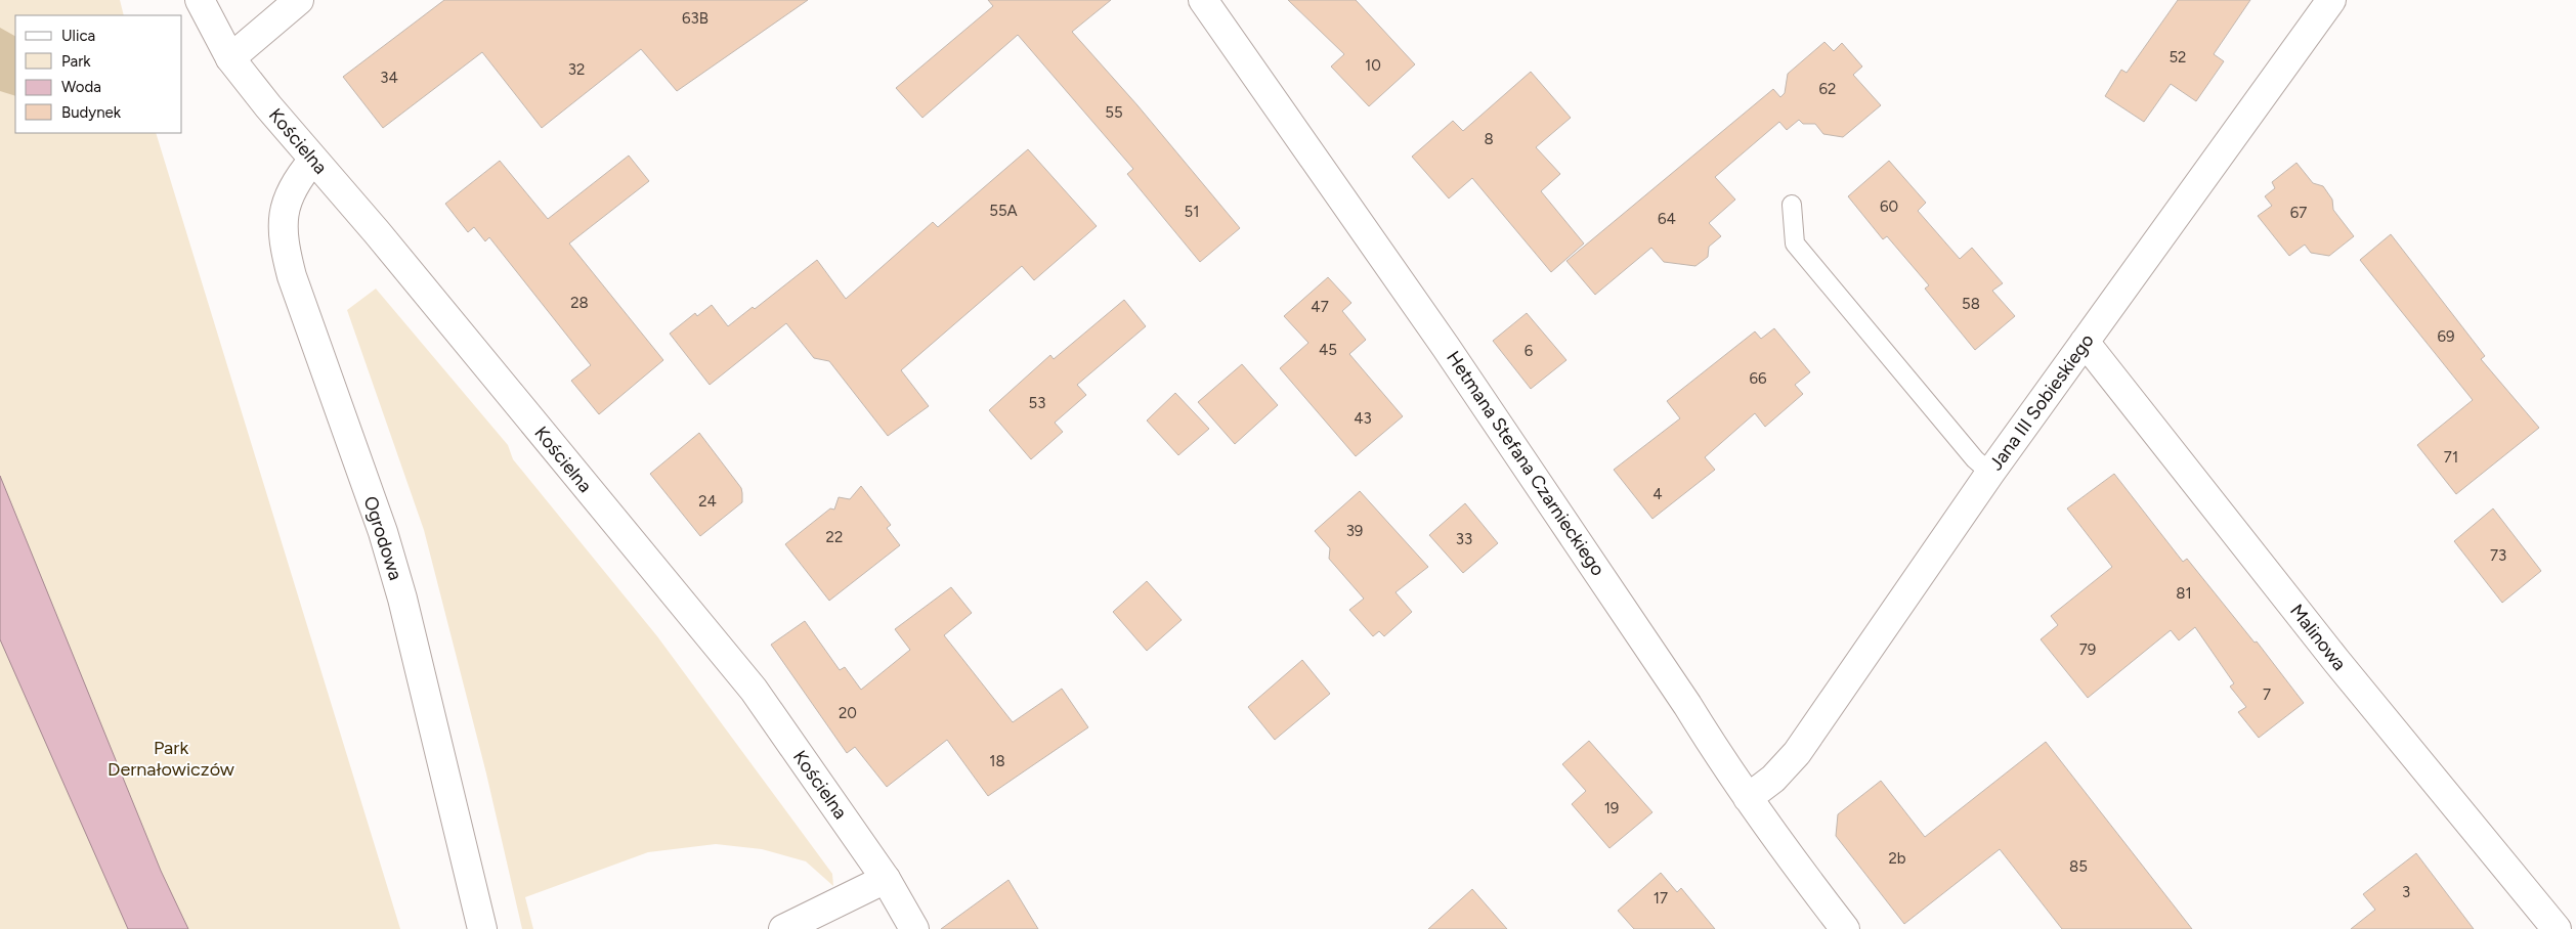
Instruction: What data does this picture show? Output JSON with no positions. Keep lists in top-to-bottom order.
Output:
{
  "streets": {
    "street": [
      "Kościelna",
      "Jana III Sobieskiego",
      "Hetmana Stefana Czarnieckiego",
      "Ogrodowa",
      "Malinowa"
    ]
  },
  "crossings": [
    ["Kościelna", "Ogrodowa"],
    ["Jana III Sobieskiego", "Hetmana Stefana Czarnieckiego"],
    ["Jana III Sobieskiego", "Malinowa"]
  ],
  "parks": ["Park Dernałowiczów"],
  "house_numbers": [
    "63B",
    "52",
    "10",
    "32",
    "34",
    "62",
    "55",
    "8",
    "60",
    "55A",
    "51",
    "67",
    "64",
    "28",
    "58",
    "47",
    "69",
    "45",
    "6",
    "66",
    "53",
    "43",
    "71",
    "4",
    "24",
    "39",
    "22",
    "33",
    "73",
    "81",
    "79",
    "7",
    "20",
    "18",
    "19",
    "2b",
    "85",
    "3",
    "17"
  ],
  "legend": [
    "Ulica",
    "Park",
    "Woda",
    "Budynek"
  ]
}
